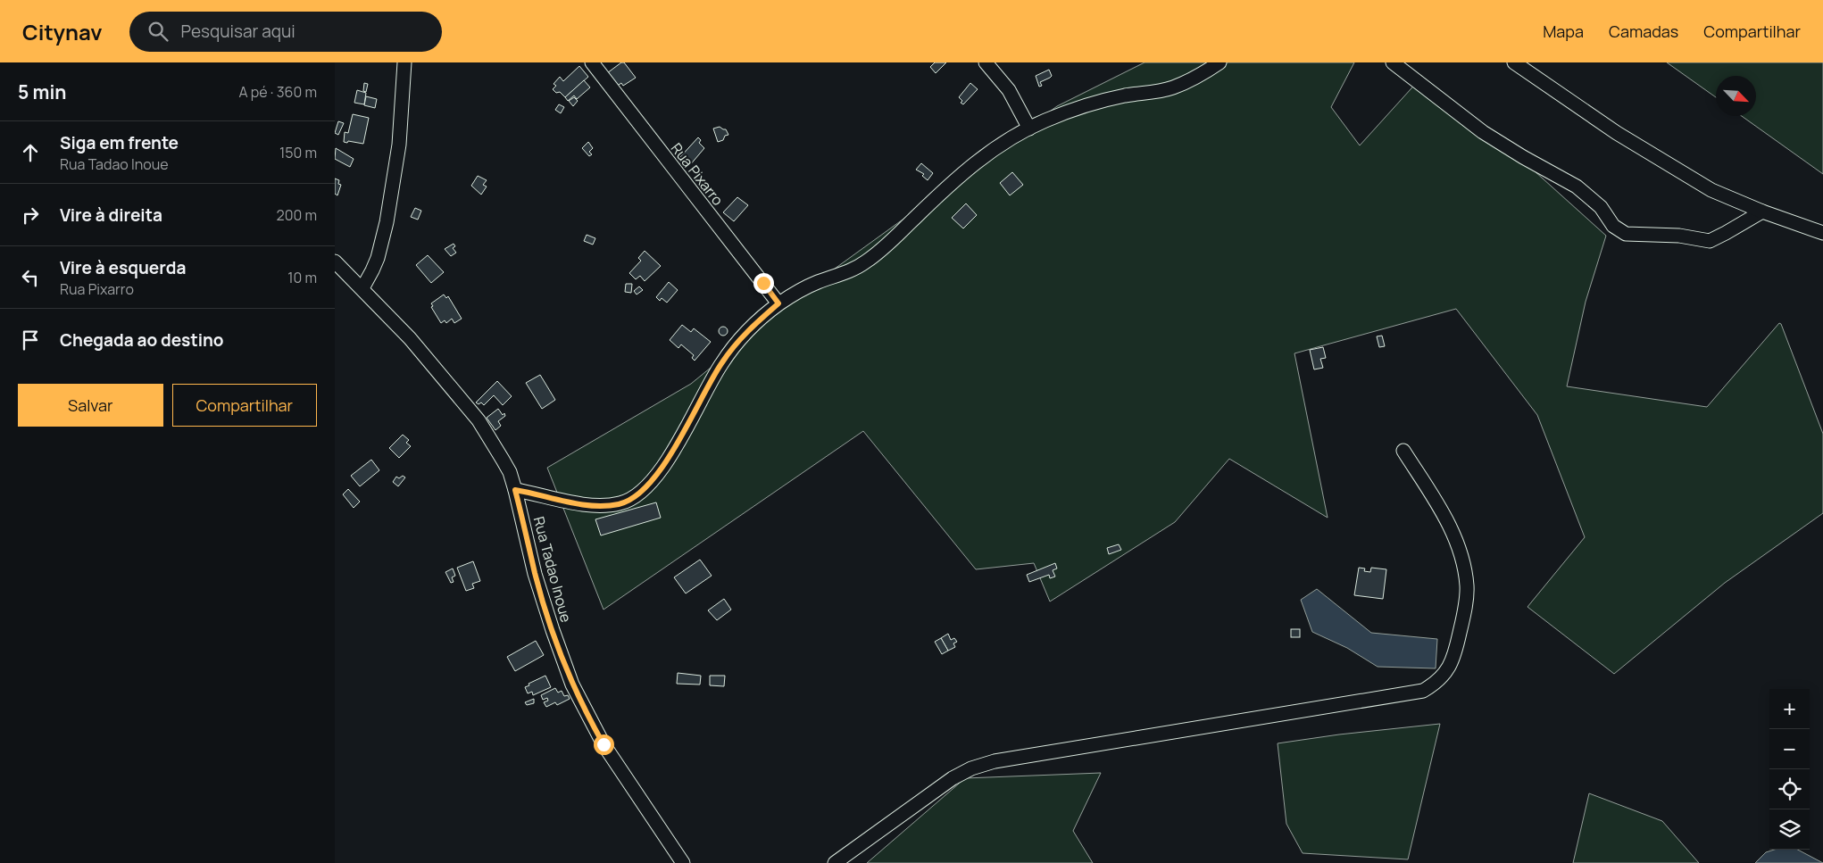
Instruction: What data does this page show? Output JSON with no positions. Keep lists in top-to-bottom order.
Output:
{
  "streets": {
    "street": ["Rua Pixarro", "Rua Tadao Inoue"]
  },
  "north": "bottom right",
  "page": {
    "header": "Citynav",
    "search": "Pesquisar aqui",
    "nav": ["Mapa", "Camadas", "Compartilhar"],
    "heading": ["5 min", "A pé · 360 m"],
    "list": [
      ["Siga em frente", "Rua Tadao Inoue", "150 m"],
      ["Vire à direita", "200 m"],
      ["Vire à esquerda", "Rua Pixarro", "10 m"],
      "Chegada ao destino"
    ],
    "buttons": ["Salvar", "Compartilhar"],
    "map_buttons": ["+", "−"]
  }
}
